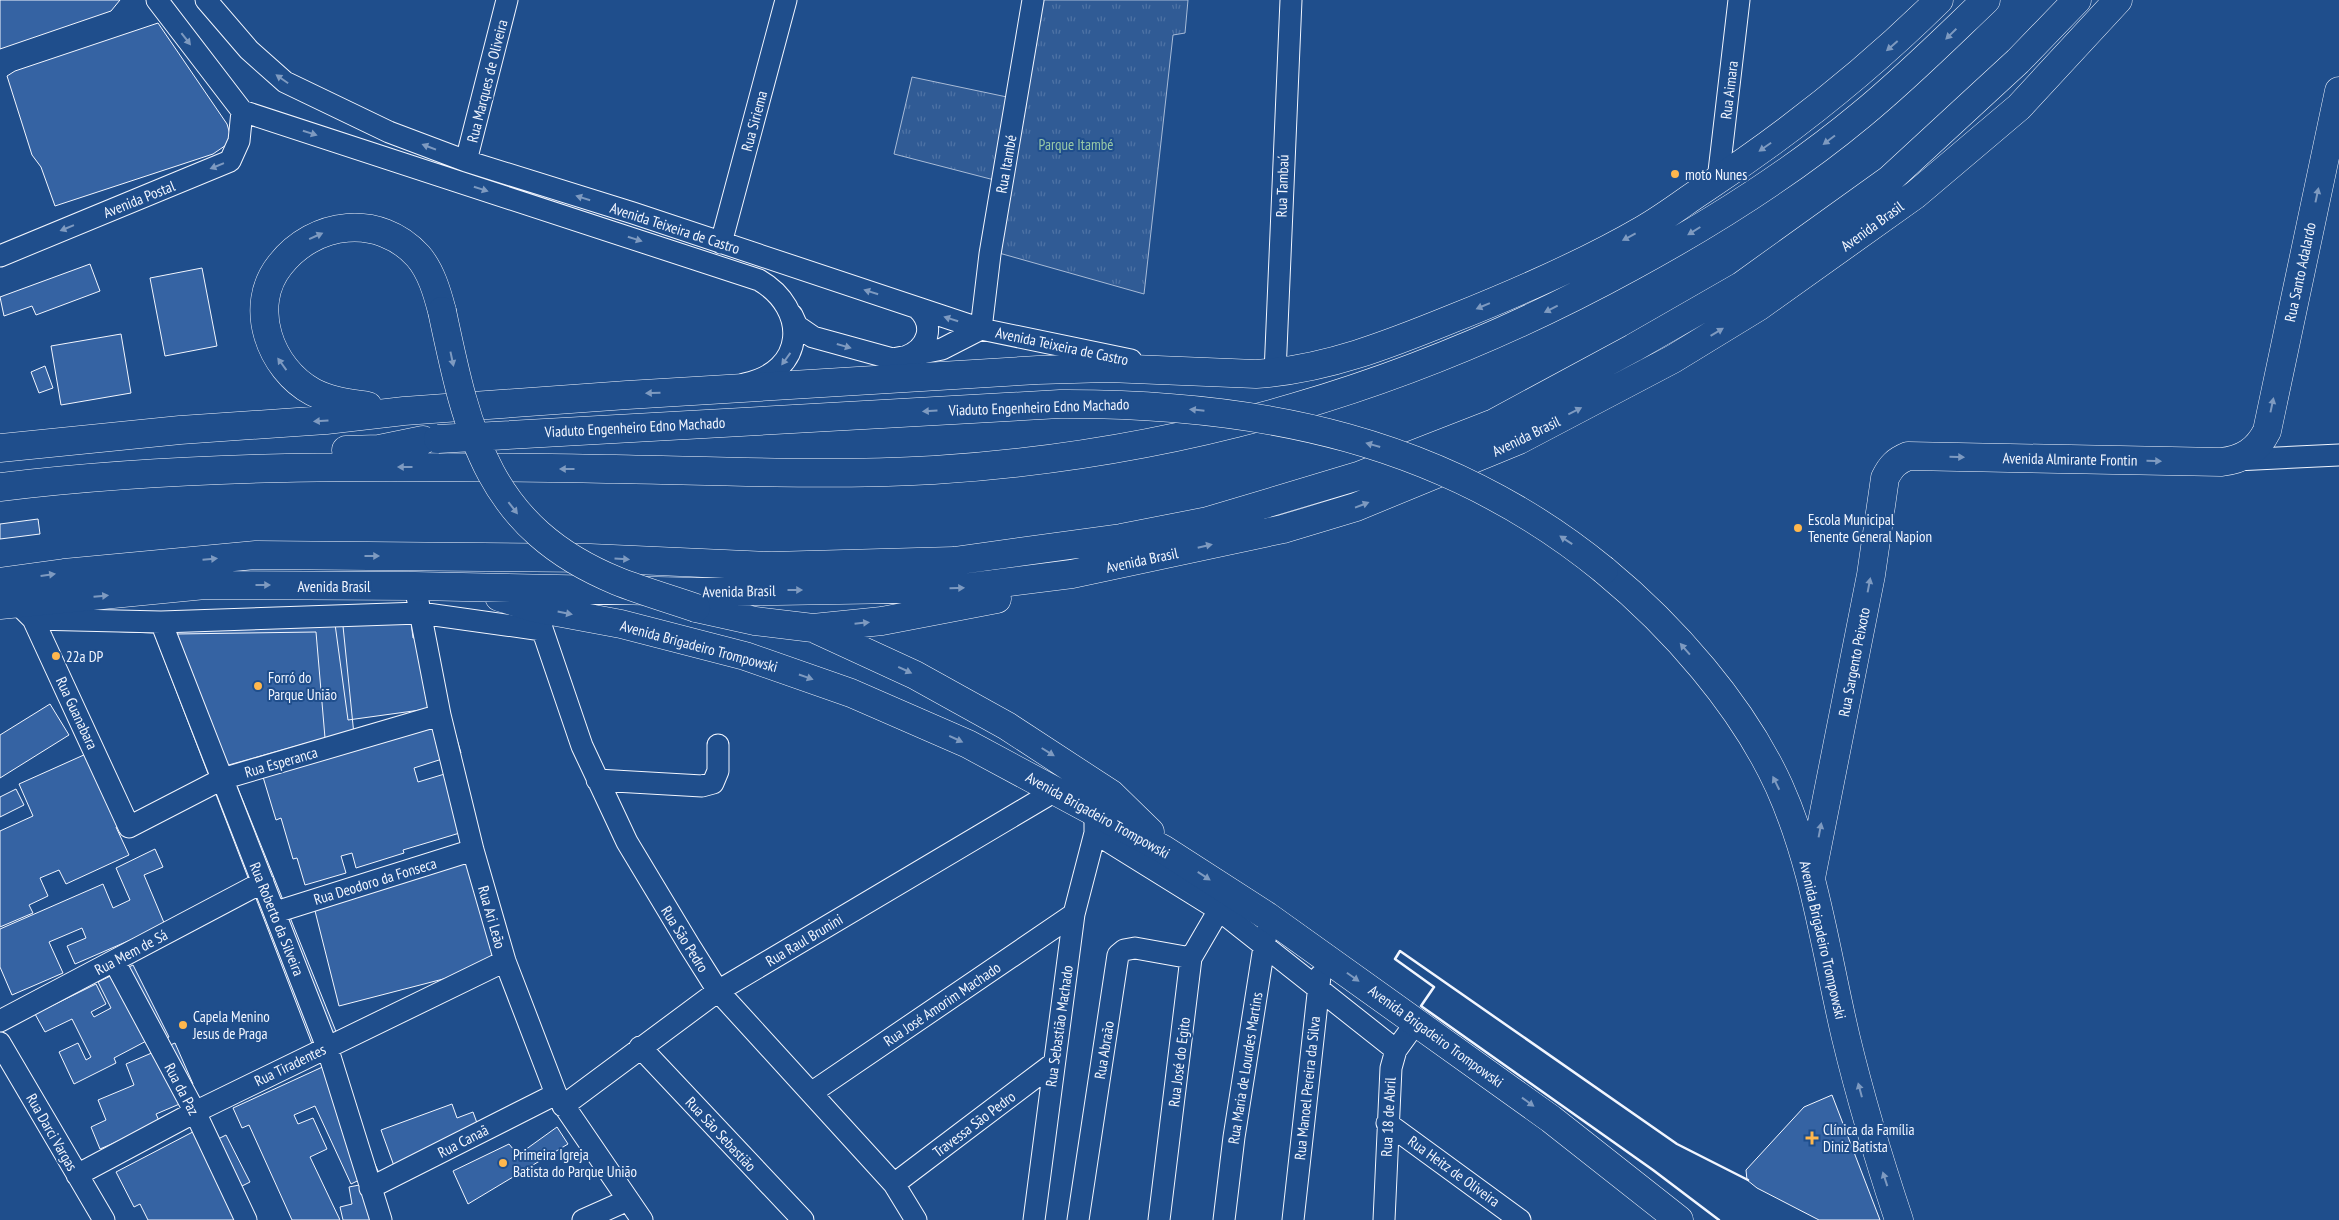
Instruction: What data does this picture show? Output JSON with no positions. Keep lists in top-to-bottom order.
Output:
{
  "streets": {
    "highway": [
      "Avenida Brasil",
      "Rua Santo Adalardo",
      "Viaduto Engenheiro Edno Machado",
      "Avenida Almirante Frontin",
      "Avenida Brigadeiro Trompowski",
      "Rua Sargento Peixoto"
    ],
    "street": [
      "Rua Marques de Oliveira",
      "Rua Aimara",
      "Rua Siriema",
      "Rua Itambé",
      "Rua Tambaú",
      "Avenida Postal",
      "Avenida Teixeira de Castro",
      "Rua Guanabara",
      "Rua Esperanca",
      "Rua Deodoro da Fonseca",
      "Rua Ari Leão",
      "Rua Roberto da Silveira",
      "Rua São Pedro",
      "Rua Raul Brunini",
      "Rua Mem de Sá",
      "Rua José Amorim Machado",
      "Rua Sebastião Machado",
      "Rua Abraão",
      "Rua José do Egito",
      "Rua Tiradentes",
      "Rua Maria de Lourdes Martins",
      "Rua Manoel Pereira da Silva",
      "Rua da Paz",
      "Rua 18 de Abril",
      "Travessa São Pedro",
      "Rua Darci Vargas",
      "Rua São Sebastião",
      "Rua Canaã",
      "Rua Heitz de Oliveira"
    ]
  },
  "crossings": [
    ["Rua Marques de Oliveira", "Avenida Teixeira de Castro"],
    ["Rua Siriema", "Avenida Teixeira de Castro"],
    ["Rua Itambé", "Avenida Teixeira de Castro"],
    ["Avenida Postal", "Avenida Teixeira de Castro"],
    ["Avenida Brasil", "Avenida Brigadeiro Trompowski"],
    ["Avenida Brasil", "Rua Guanabara"],
    ["Avenida Brasil", "Rua Ari Leão"],
    ["Avenida Brasil", "Rua Roberto da Silveira"],
    ["Avenida Brasil", "Rua São Pedro"],
    ["Rua Santo Adalardo", "Avenida Almirante Frontin"],
    ["Viaduto Engenheiro Edno Machado", "Avenida Brigadeiro Trompowski"],
    ["Avenida Almirante Frontin", "Rua Sargento Peixoto"],
    ["Avenida Brigadeiro Trompowski", "Rua Sargento Peixoto"],
    ["Avenida Brigadeiro Trompowski", "Rua Ari Leão"],
    ["Avenida Brigadeiro Trompowski", "Rua São Pedro"],
    ["Avenida Brigadeiro Trompowski", "Rua Raul Brunini"],
    ["Avenida Brigadeiro Trompowski", "Rua Sebastião Machado"],
    ["Avenida Brigadeiro Trompowski", "Rua Maria de Lourdes Martins"],
    ["Avenida Brigadeiro Trompowski", "Rua Manoel Pereira da Silva"],
    ["Avenida Brigadeiro Trompowski", "Rua 18 de Abril"],
    ["Rua Guanabara", "Rua Esperanca"],
    ["Rua Esperanca", "Rua Ari Leão"],
    ["Rua Esperanca", "Rua Roberto da Silveira"],
    ["Rua Deodoro da Fonseca", "Rua Ari Leão"],
    ["Rua Deodoro da Fonseca", "Rua Roberto da Silveira"],
    ["Rua Ari Leão", "Rua Raul Brunini"],
    ["Rua Ari Leão", "Rua Tiradentes"],
    ["Rua Ari Leão", "Rua Canaã"],
    ["Rua Roberto da Silveira", "Rua Mem de Sá"],
    ["Rua Roberto da Silveira", "Rua Tiradentes"],
    ["Rua Roberto da Silveira", "Rua Canaã"],
    ["Rua São Pedro", "Rua Raul Brunini"],
    ["Rua São Pedro", "Rua José Amorim Machado"],
    ["Rua São Pedro", "Travessa São Pedro"],
    ["Rua Raul Brunini", "Rua São Sebastião"],
    ["Rua Raul Brunini", "Rua Canaã"],
    ["Rua Mem de Sá", "Rua da Paz"],
    ["Rua José Amorim Machado", "Rua Sebastião Machado"],
    ["Rua Sebastião Machado", "Travessa São Pedro"],
    ["Rua Abraão", "Rua José do Egito"],
    ["Rua Tiradentes", "Rua da Paz"],
    ["Rua Tiradentes", "Rua Darci Vargas"],
    ["Rua 18 de Abril", "Rua Heitz de Oliveira"]
  ],
  "one_way": [
    "Avenida Postal",
    "Rua Santo Adalardo",
    "Avenida Almirante Frontin",
    "Rua Sargento Peixoto"
  ],
  "parks": ["Parque Itambé"],
  "places": {
    "other": [
      "moto Nunes",
      "Escola Municipal Tenente General Napion",
      "22a DP",
      "Forró do Parque União",
      "Capela Menino Jesus de Praga",
      "Primeira Igreja Batista do Parque União"
    ],
    "health": ["Clínica da Família Diniz Batista"]
  }
}
